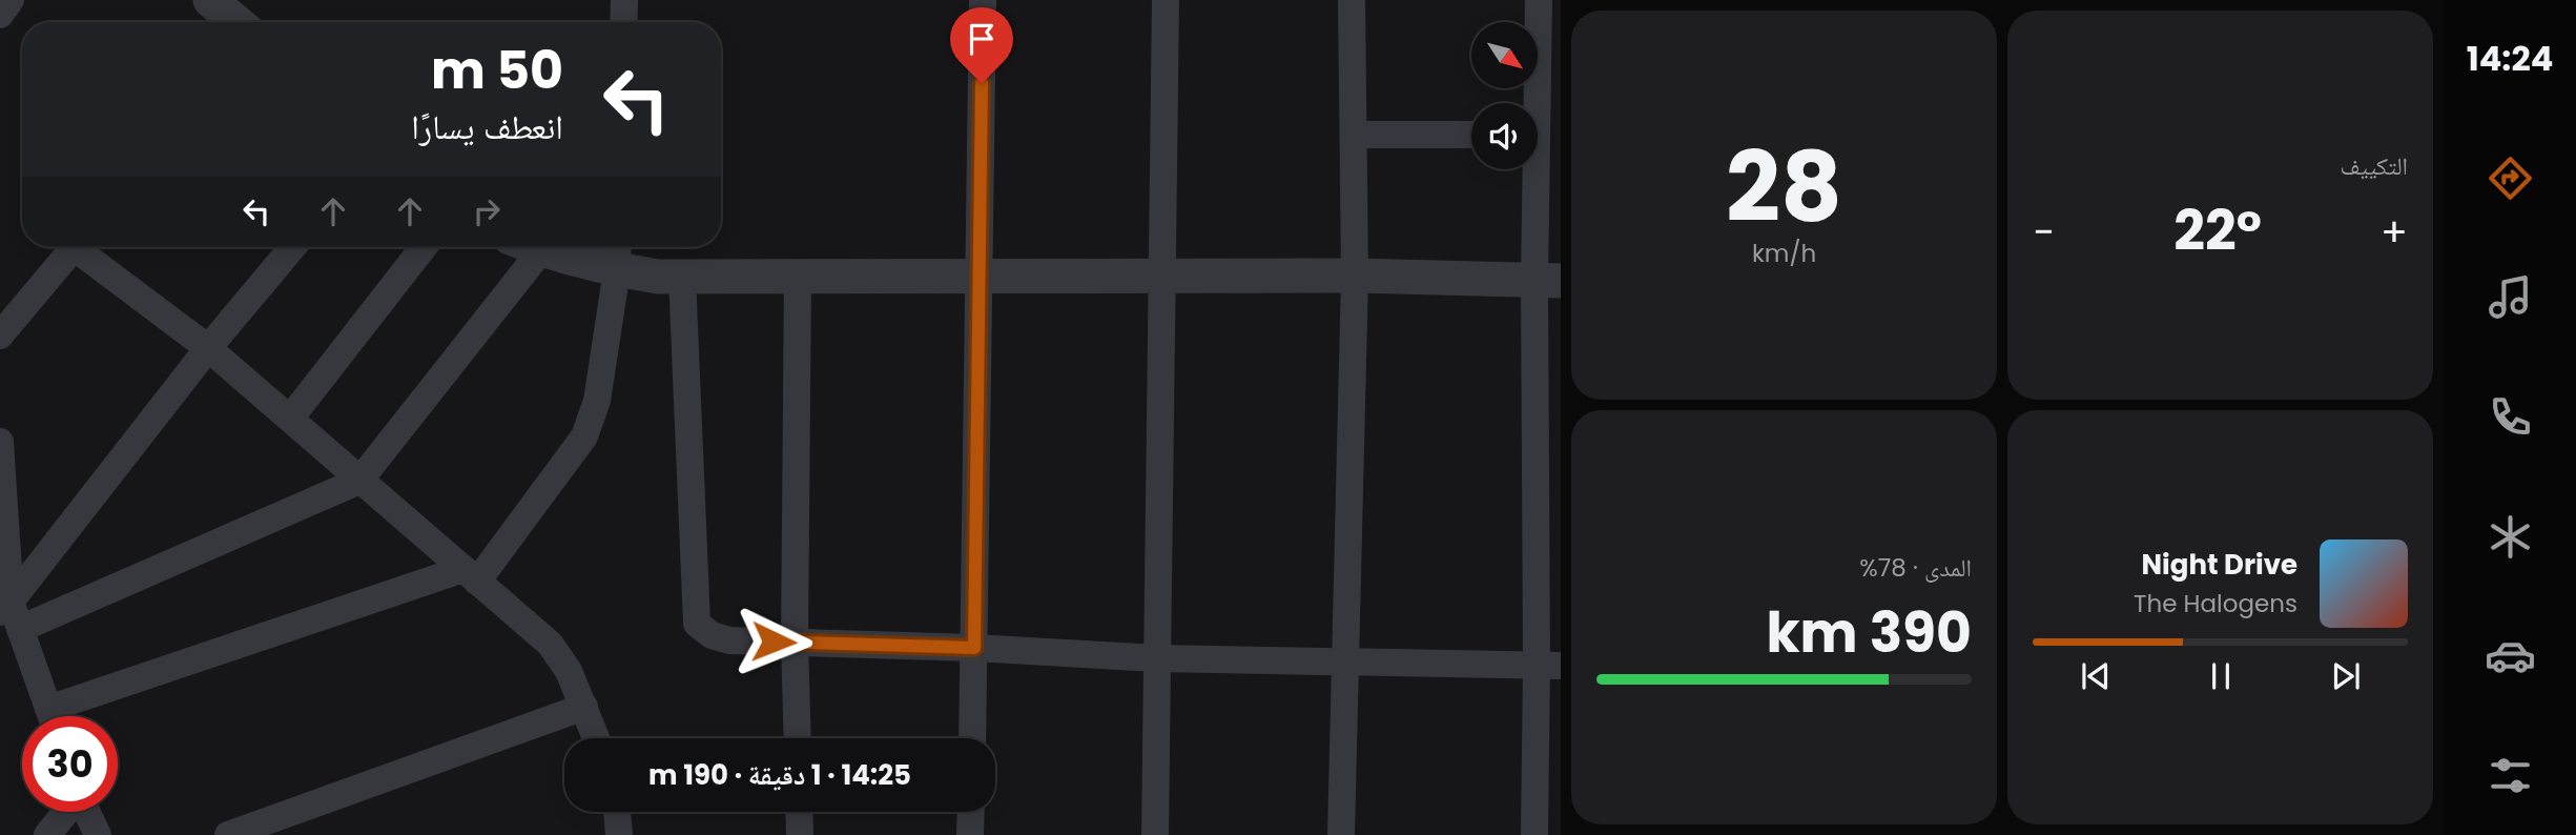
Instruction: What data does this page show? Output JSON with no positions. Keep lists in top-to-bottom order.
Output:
{
  "north": "bottom right",
  "page": {
    "tabs": "14:24",
    "tile": [
      "التكييف",
      ["28", "km/h"],
      ["المدى · 78%", "390 km"]
    ],
    "turn": ["50 m", "انعطف يسارًا"],
    "heat": ["−", "22°", "+"],
    "song": ["Night Drive", "The Halogens"],
    "limit": "30",
    "trip": "14:25 · 1 دقيقة · 190 m"
  }
}
